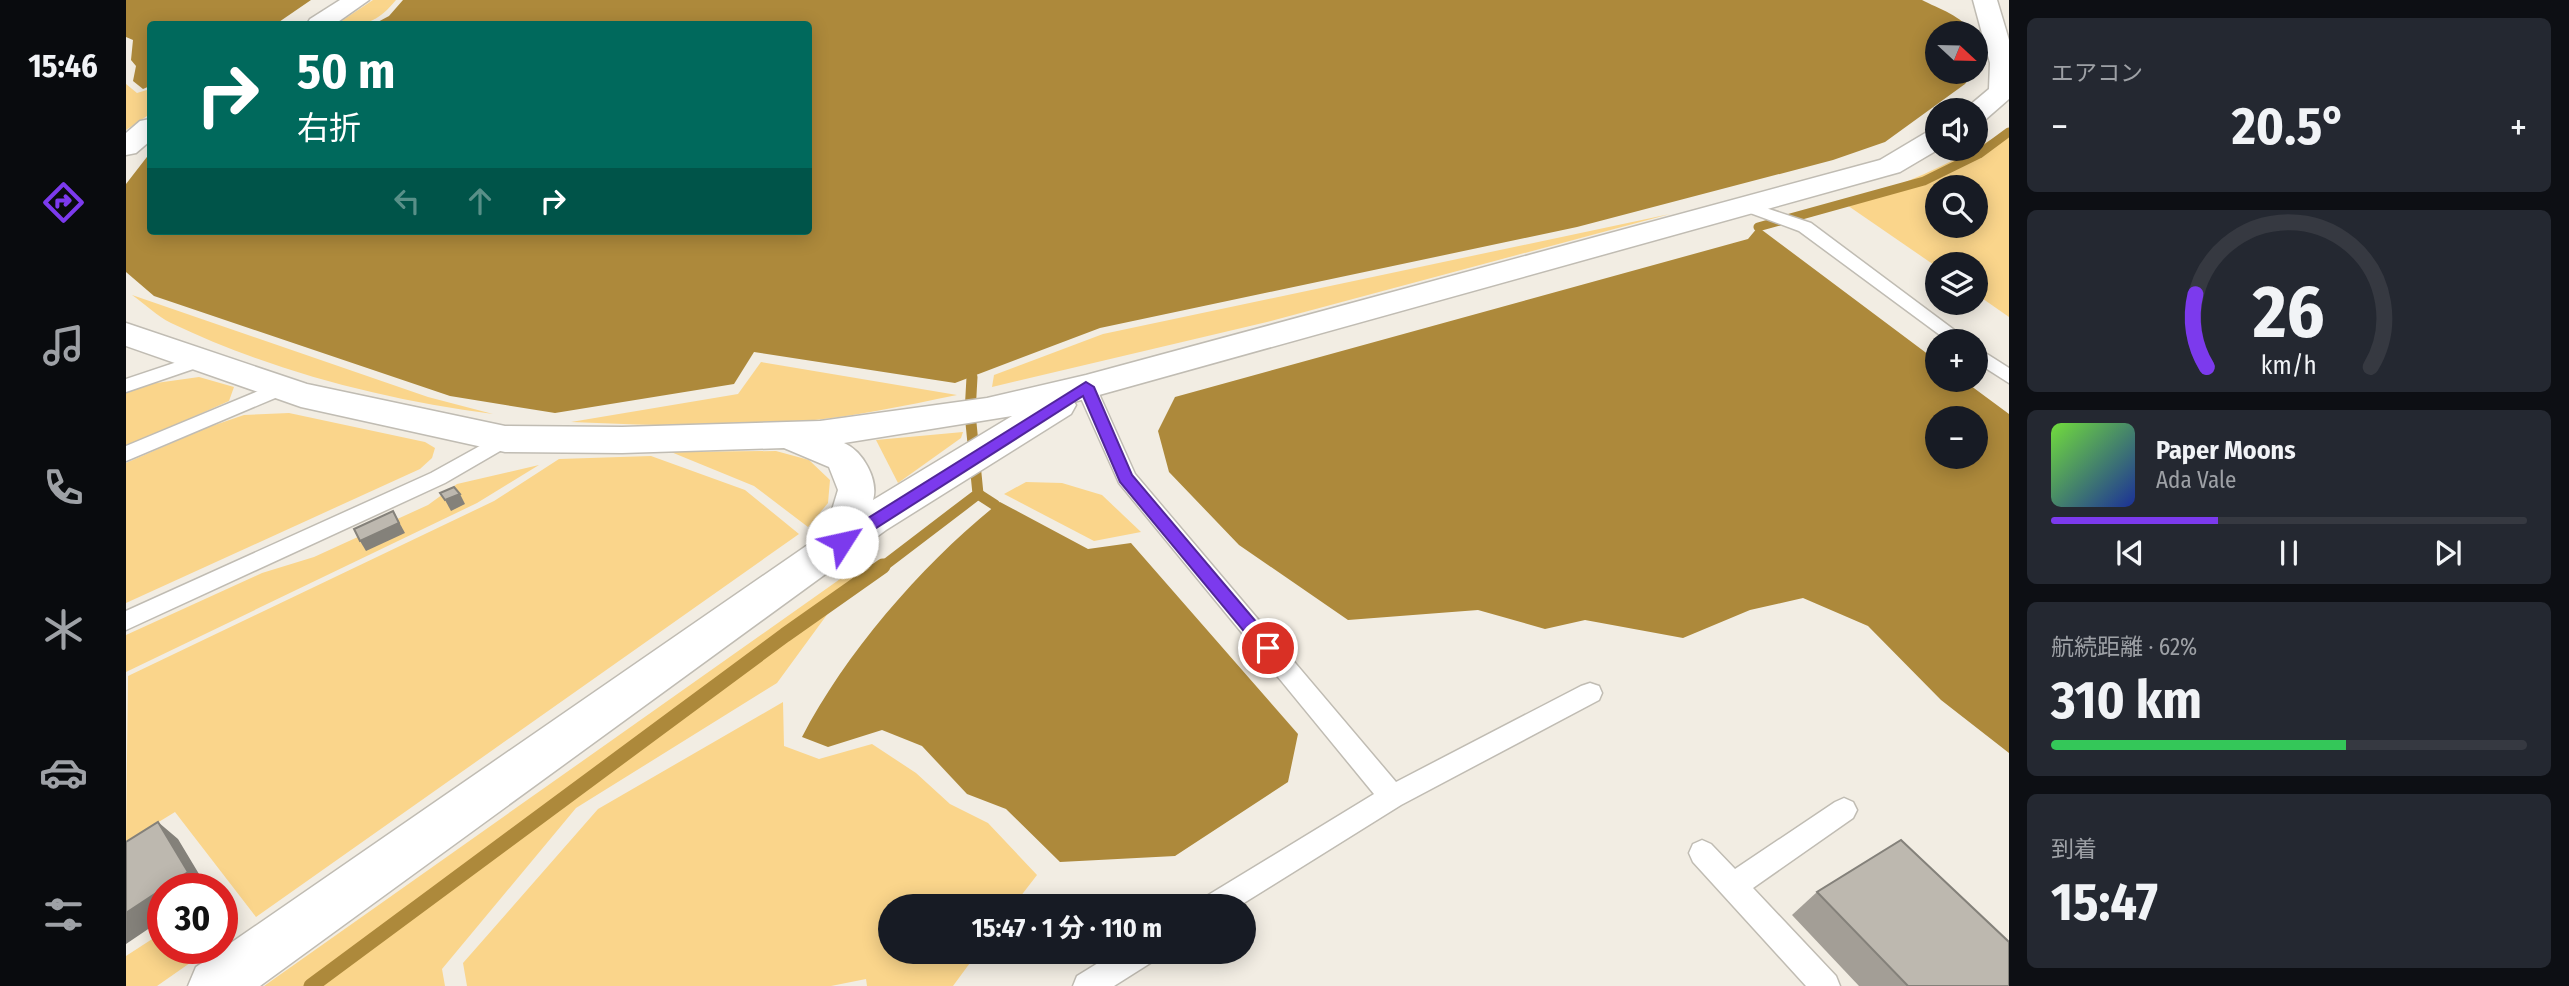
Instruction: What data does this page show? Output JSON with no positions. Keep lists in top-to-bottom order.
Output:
{
  "north": "right",
  "page": {
    "tabs": "15:46",
    "tile": [
      "エアコン",
      ["航続距離 · 62%", "310 km"],
      ["到着", "15:47"]
    ],
    "map_buttons": ["+", "−"],
    "turn": ["50 m", "右折"],
    "heat": ["−", "20.5°", "+"],
    "song": ["Paper Moons", "Ada Vale"],
    "limit": "30",
    "trip": "15:47 · 1 分 · 110 m",
    "gauge": ["26", "km/h"]
  }
}
